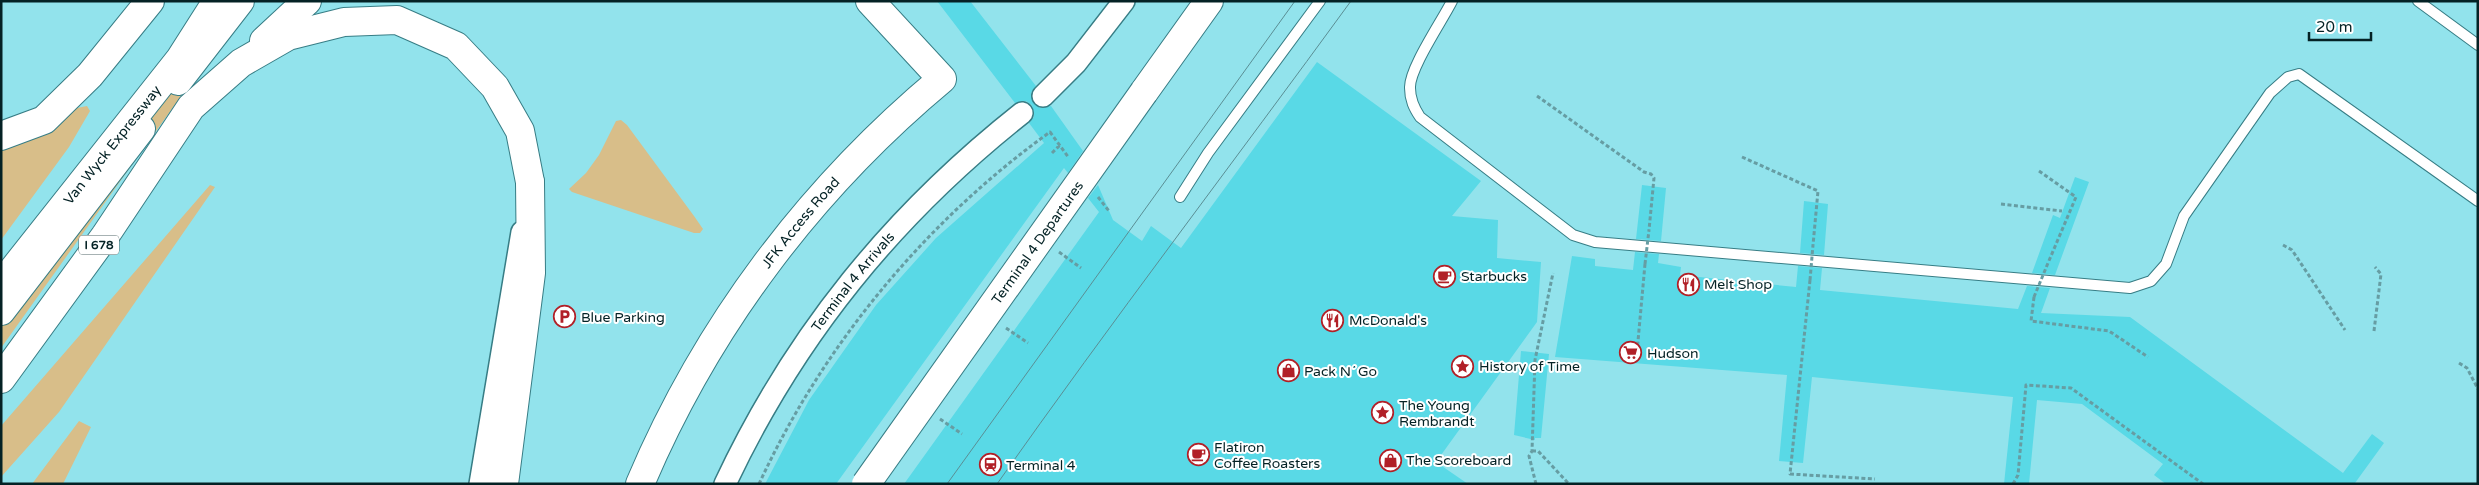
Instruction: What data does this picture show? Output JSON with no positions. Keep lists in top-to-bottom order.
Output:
{
  "streets": {
    "main road": [
      "Van Wyck Expressway",
      "JFK Access Road",
      "Terminal 4 Departures",
      "I 678"
    ],
    "street": ["Terminal 4 Arrivals"]
  },
  "places": {
    "cafe": ["Starbucks", "Flatiron Coffee Roasters"],
    "restaurant": ["Melt Shop", "McDonald's"],
    "parking": ["Blue Parking"],
    "supermarket": ["Hudson"],
    "place": ["History of Time", "The Young Rembrandt"],
    "shop": ["Pack N´ Go", "The Scoreboard"],
    "station": ["Terminal 4"]
  },
  "scale_bar": "20 m"
}
